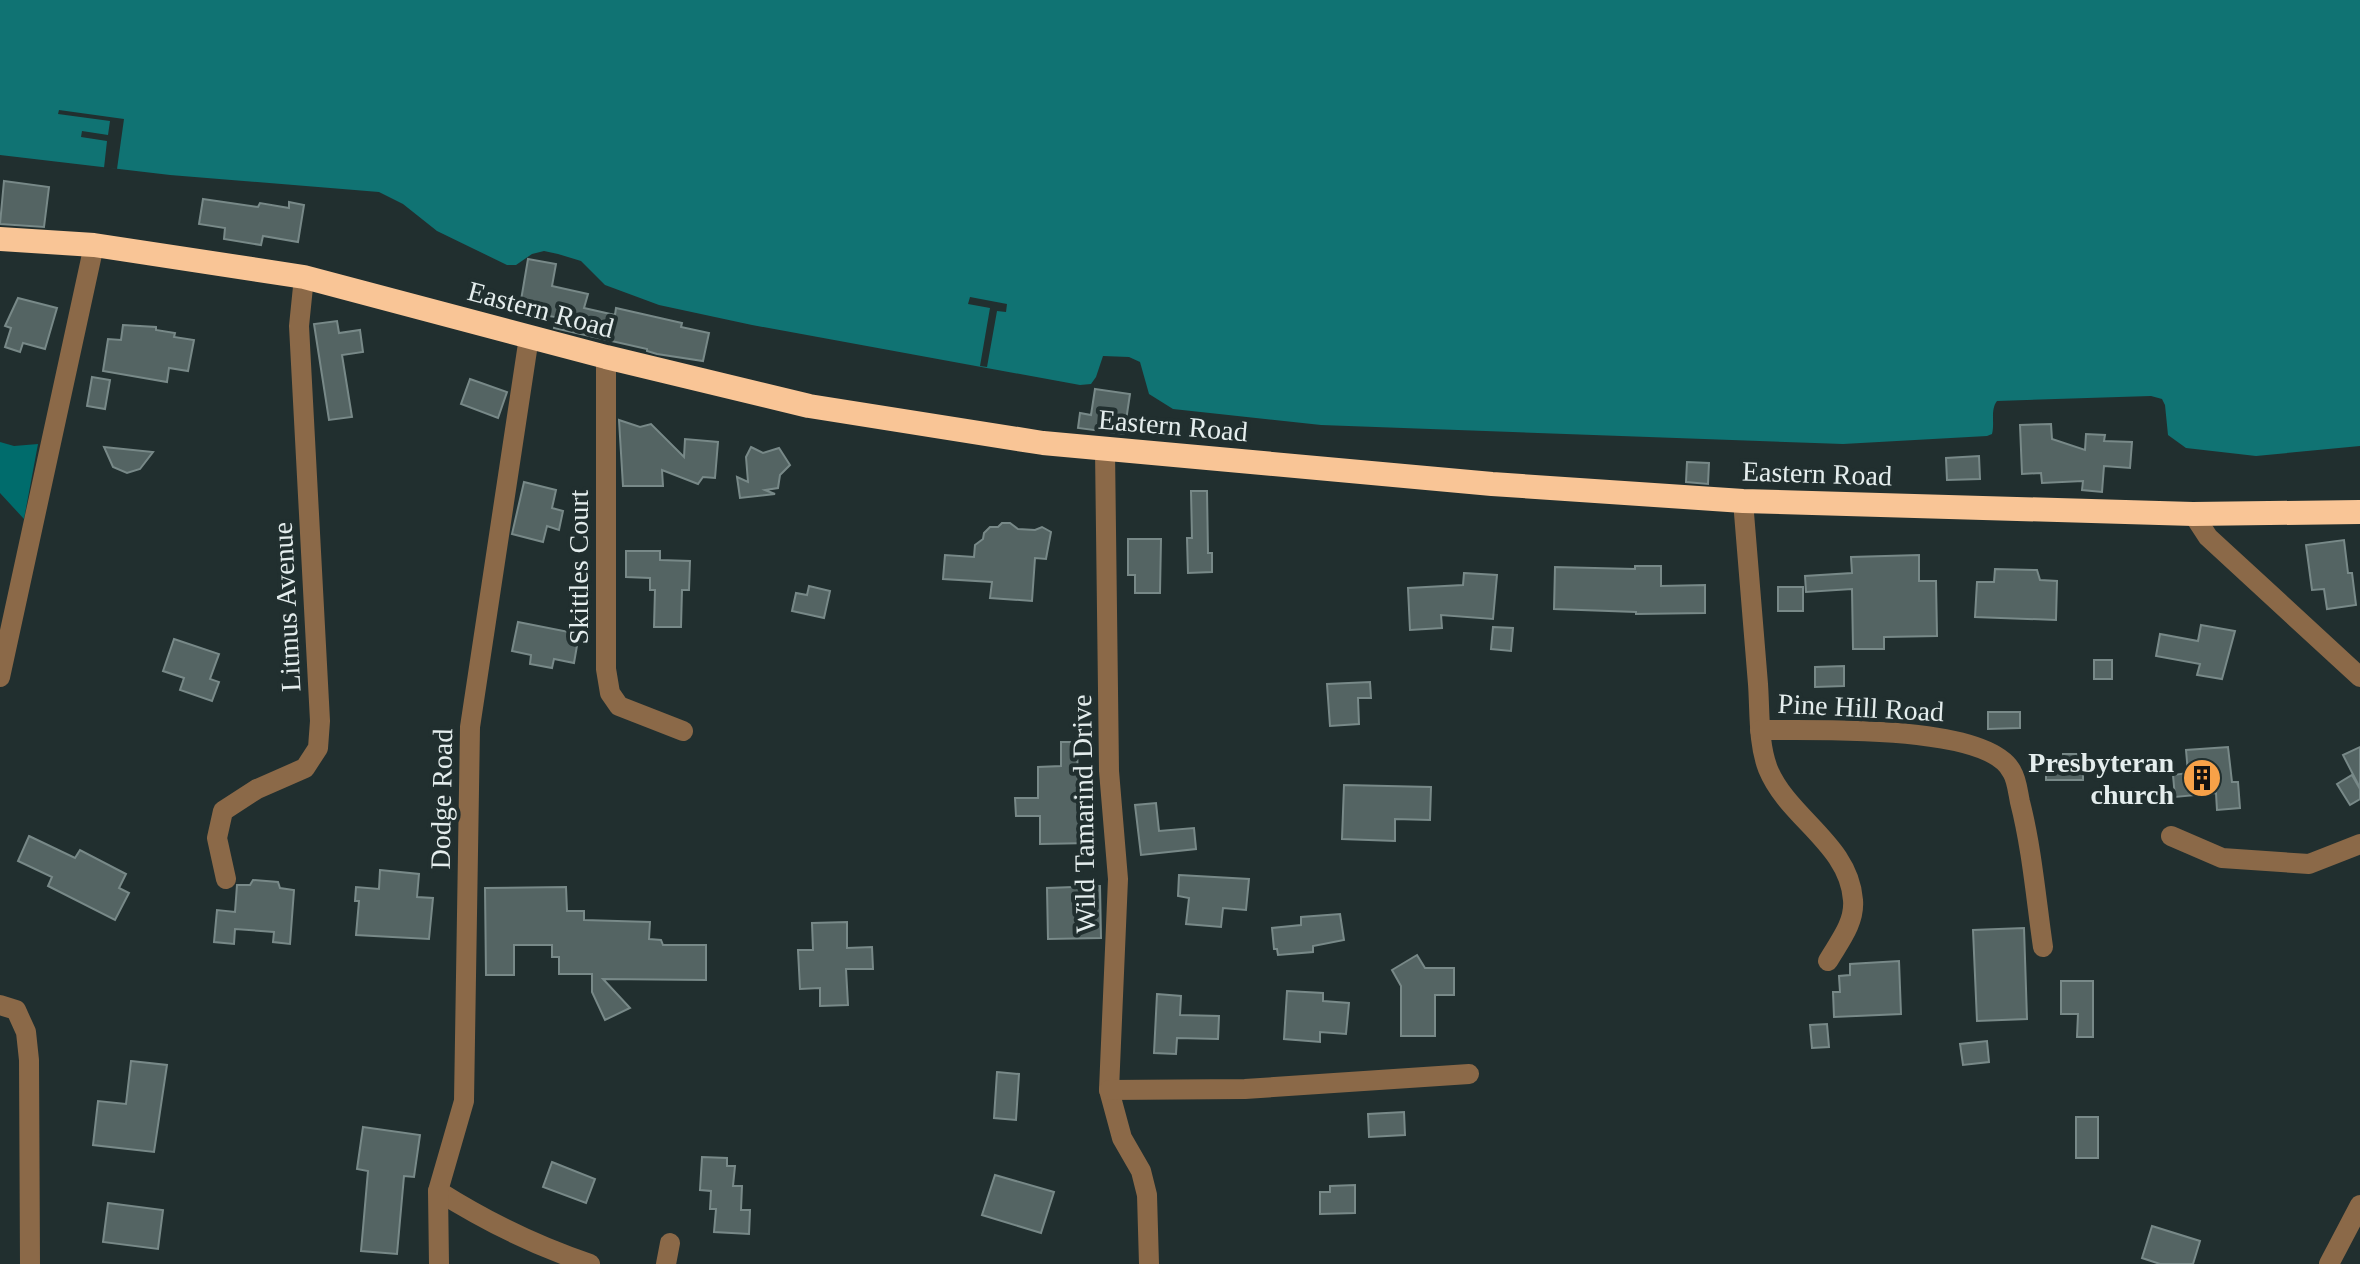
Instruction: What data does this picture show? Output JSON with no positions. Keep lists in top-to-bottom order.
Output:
{
  "streets": {
    "highway": ["Eastern Road"],
    "street": [
      "Skittles Court",
      "Litmus Avenue",
      "Pine Hill Road",
      "Dodge Road",
      "Wild Tamarind Drive"
    ]
  },
  "crossings": [
    ["Eastern Road", "Skittles Court"],
    ["Eastern Road", "Litmus Avenue"],
    ["Eastern Road", "Pine Hill Road"],
    ["Eastern Road", "Dodge Road"],
    ["Eastern Road", "Wild Tamarind Drive"]
  ],
  "places": {
    "building": ["Presbyteran church"]
  }
}
